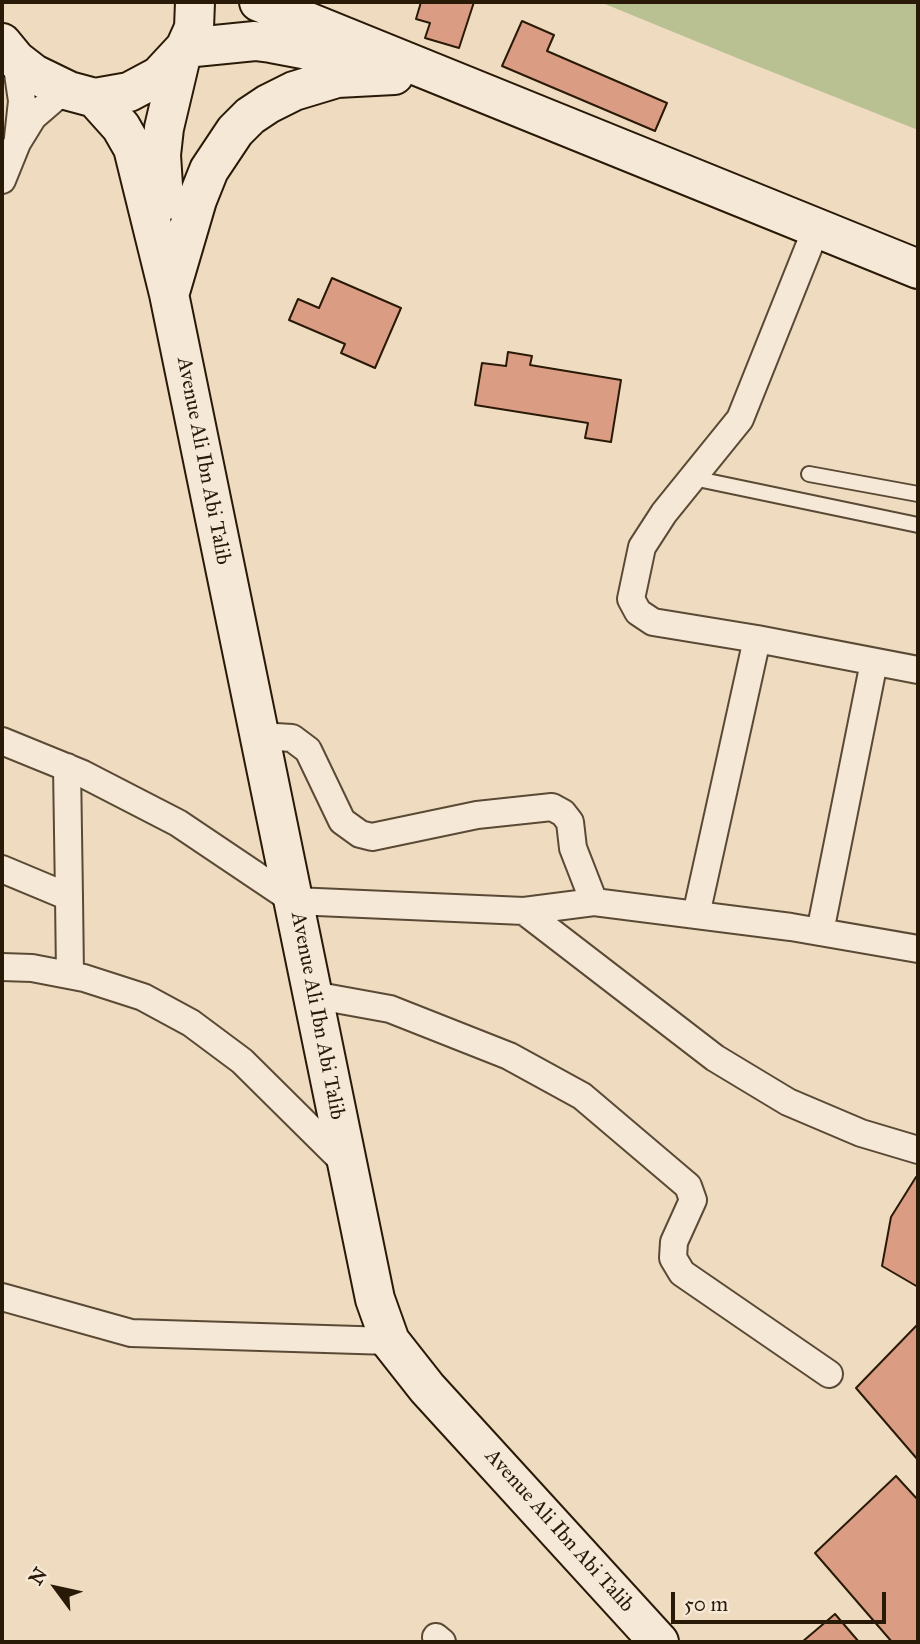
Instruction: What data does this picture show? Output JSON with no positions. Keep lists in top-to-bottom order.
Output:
{
  "streets": {
    "main road": ["Avenue Ali Ibn Abi Talib"]
  },
  "scale_bar": "50 m",
  "north": "top left"
}
